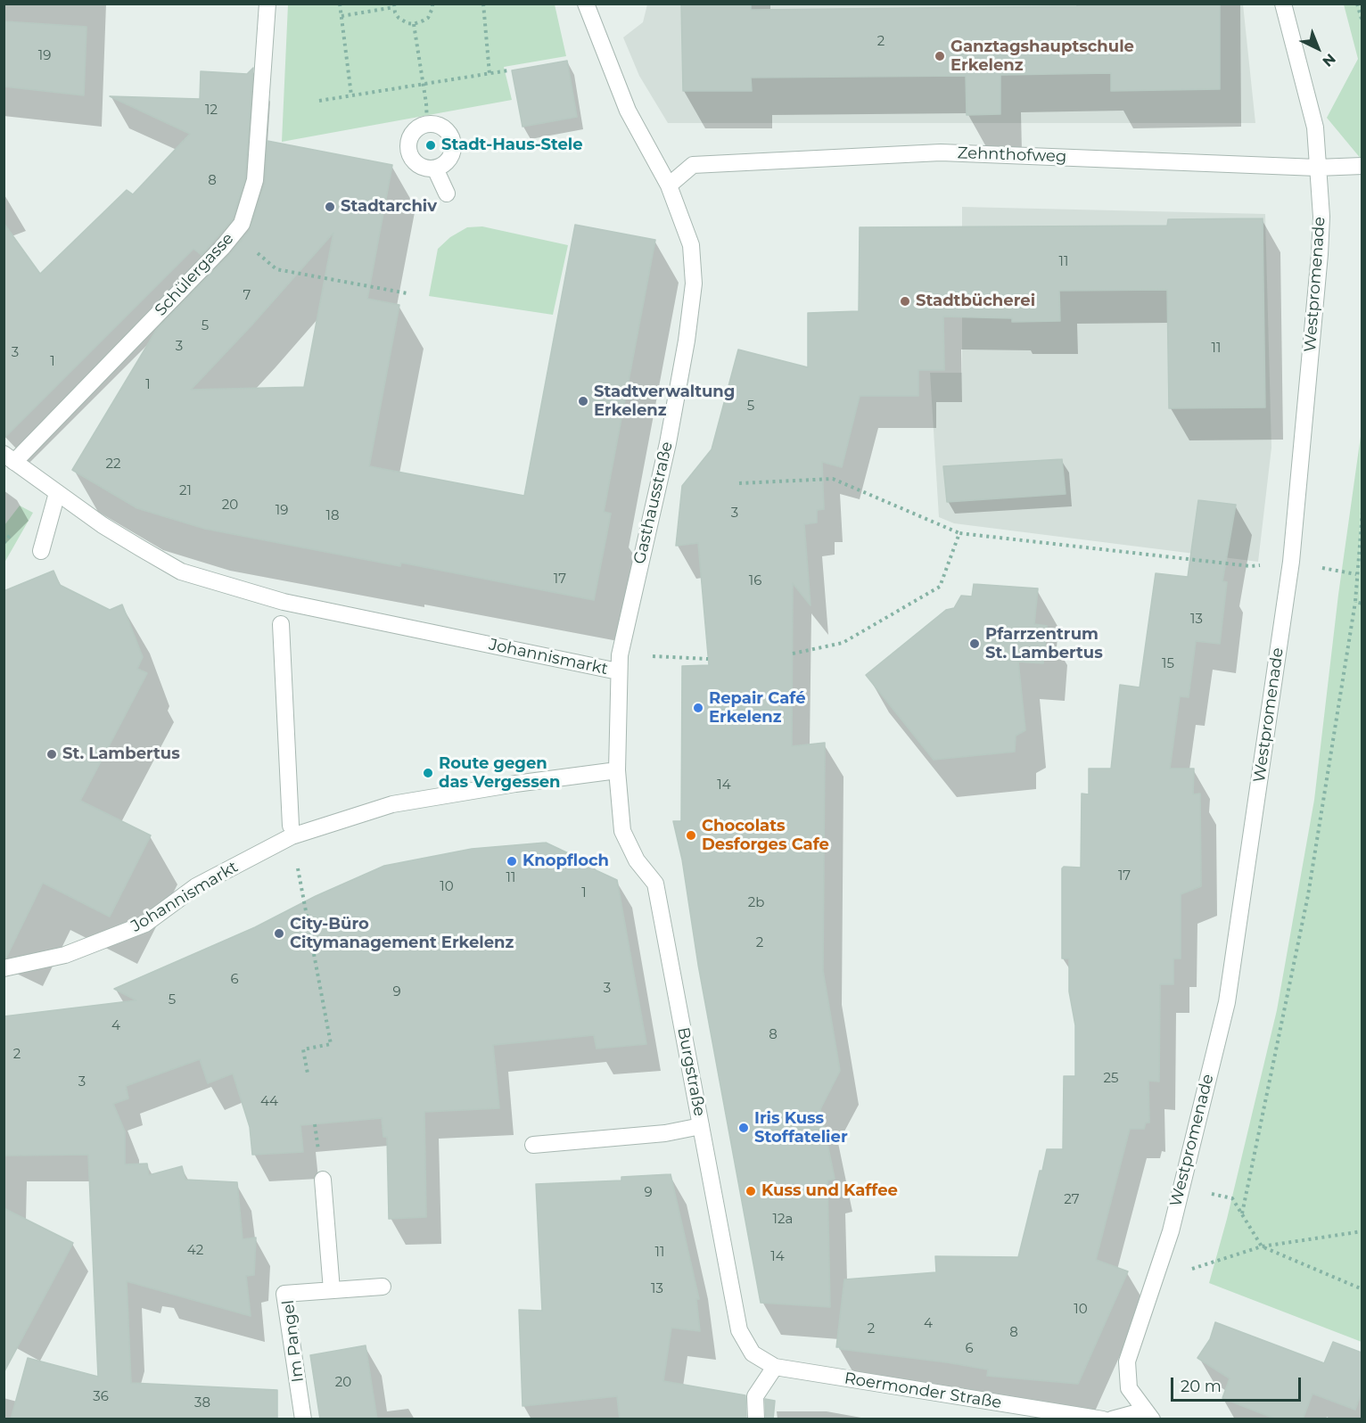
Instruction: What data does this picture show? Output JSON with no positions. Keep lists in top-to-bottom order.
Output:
{
  "streets": {
    "street": [
      "Zehnthofweg",
      "Schülergasse",
      "Westpromenade",
      "Gasthausstraße",
      "Johannismarkt",
      "Burgstraße",
      "Im Pangel",
      "Roermonder Straße"
    ]
  },
  "crossings": [
    ["Zehnthofweg", "Westpromenade"],
    ["Zehnthofweg", "Gasthausstraße"],
    ["Schülergasse", "Johannismarkt"],
    ["Gasthausstraße", "Johannismarkt"],
    ["Johannismarkt", "Burgstraße"],
    ["Burgstraße", "Roermonder Straße"]
  ],
  "places": [
    "Ganztagshauptschule Erkelenz",
    "Stadt-Haus-Stele",
    "Stadtarchiv",
    "Stadtbücherei",
    "Stadtverwaltung Erkelenz",
    "Pfarrzentrum St. Lambertus",
    "Repair Café Erkelenz",
    "St. Lambertus",
    "Route gegen das Vergessen",
    "Chocolats Desforges Cafe",
    "Knopfloch",
    "City-Büro Citymanagement Erkelenz",
    "Iris Kuss Stoffatelier",
    "Kuss und Kaffee"
  ],
  "house_numbers": [
    "2",
    "19",
    "12",
    "8",
    "11",
    "7",
    "5",
    "3",
    "11",
    "3",
    "1",
    "1",
    "5",
    "22",
    "21",
    "20",
    "19",
    "3",
    "18",
    "17",
    "16",
    "13",
    "15",
    "14",
    "17",
    "11",
    "10",
    "1",
    "2b",
    "2",
    "6",
    "3",
    "9",
    "5",
    "4",
    "8",
    "2",
    "25",
    "3",
    "44",
    "9",
    "27",
    "12a",
    "42",
    "11",
    "14",
    "13",
    "10",
    "4",
    "2",
    "8",
    "6",
    "20",
    "36",
    "38"
  ],
  "scale_bar": "20 m",
  "north": "bottom right"
}
